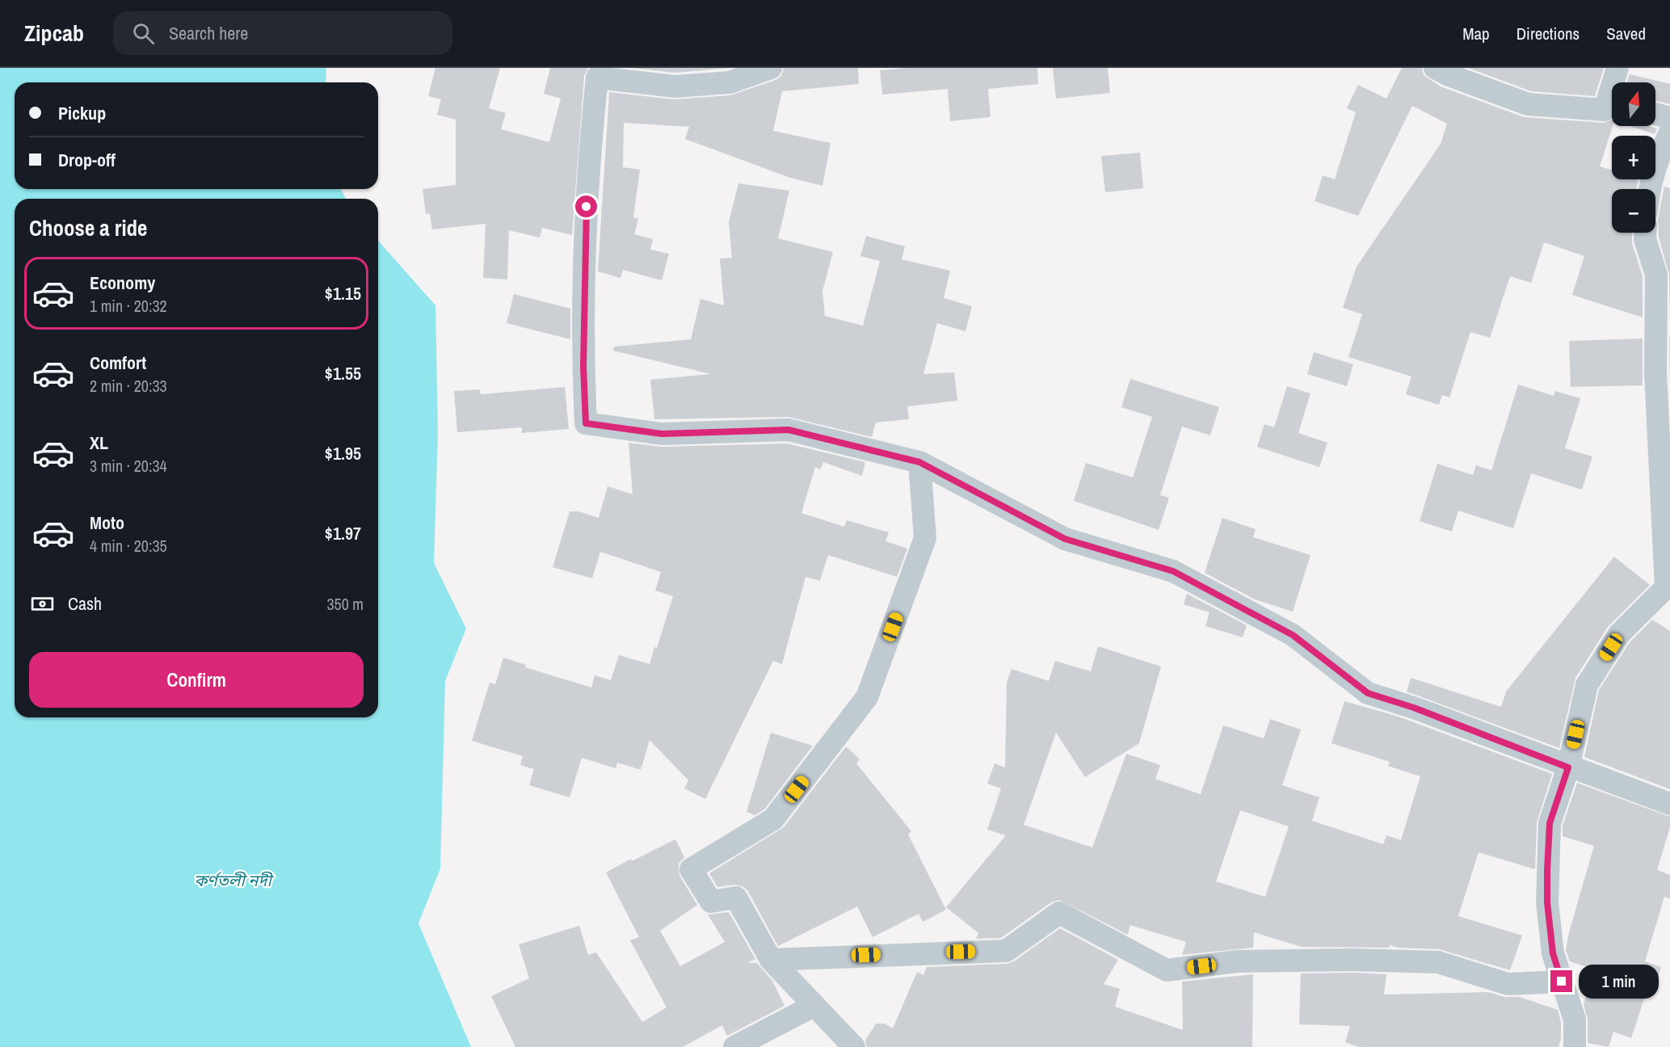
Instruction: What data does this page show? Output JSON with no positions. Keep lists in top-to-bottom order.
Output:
{
  "water": ["কর্ণতলী নদী"],
  "north": "top",
  "page": {
    "header": "Zipcab",
    "search": "Search here",
    "nav": ["Map", "Directions", "Saved"],
    "map_buttons": ["+", "−"],
    "banner": ["Pickup", "Drop-off"],
    "heading": "Choose a ride",
    "list": [
      {
        "name": "Economy",
        "note": "1 min · 20:32",
        "value": "$1.15"
      },
      {
        "name": "Comfort",
        "note": "2 min · 20:33",
        "value": "$1.55"
      },
      {
        "name": "XL",
        "note": "3 min · 20:34",
        "value": "$1.95"
      },
      {
        "name": "Moto",
        "note": "4 min · 20:35",
        "value": "$1.97"
      }
    ],
    "pay": ["Cash", "350 m"],
    "buttons": "Confirm",
    "bubble": "1 min"
  }
}
